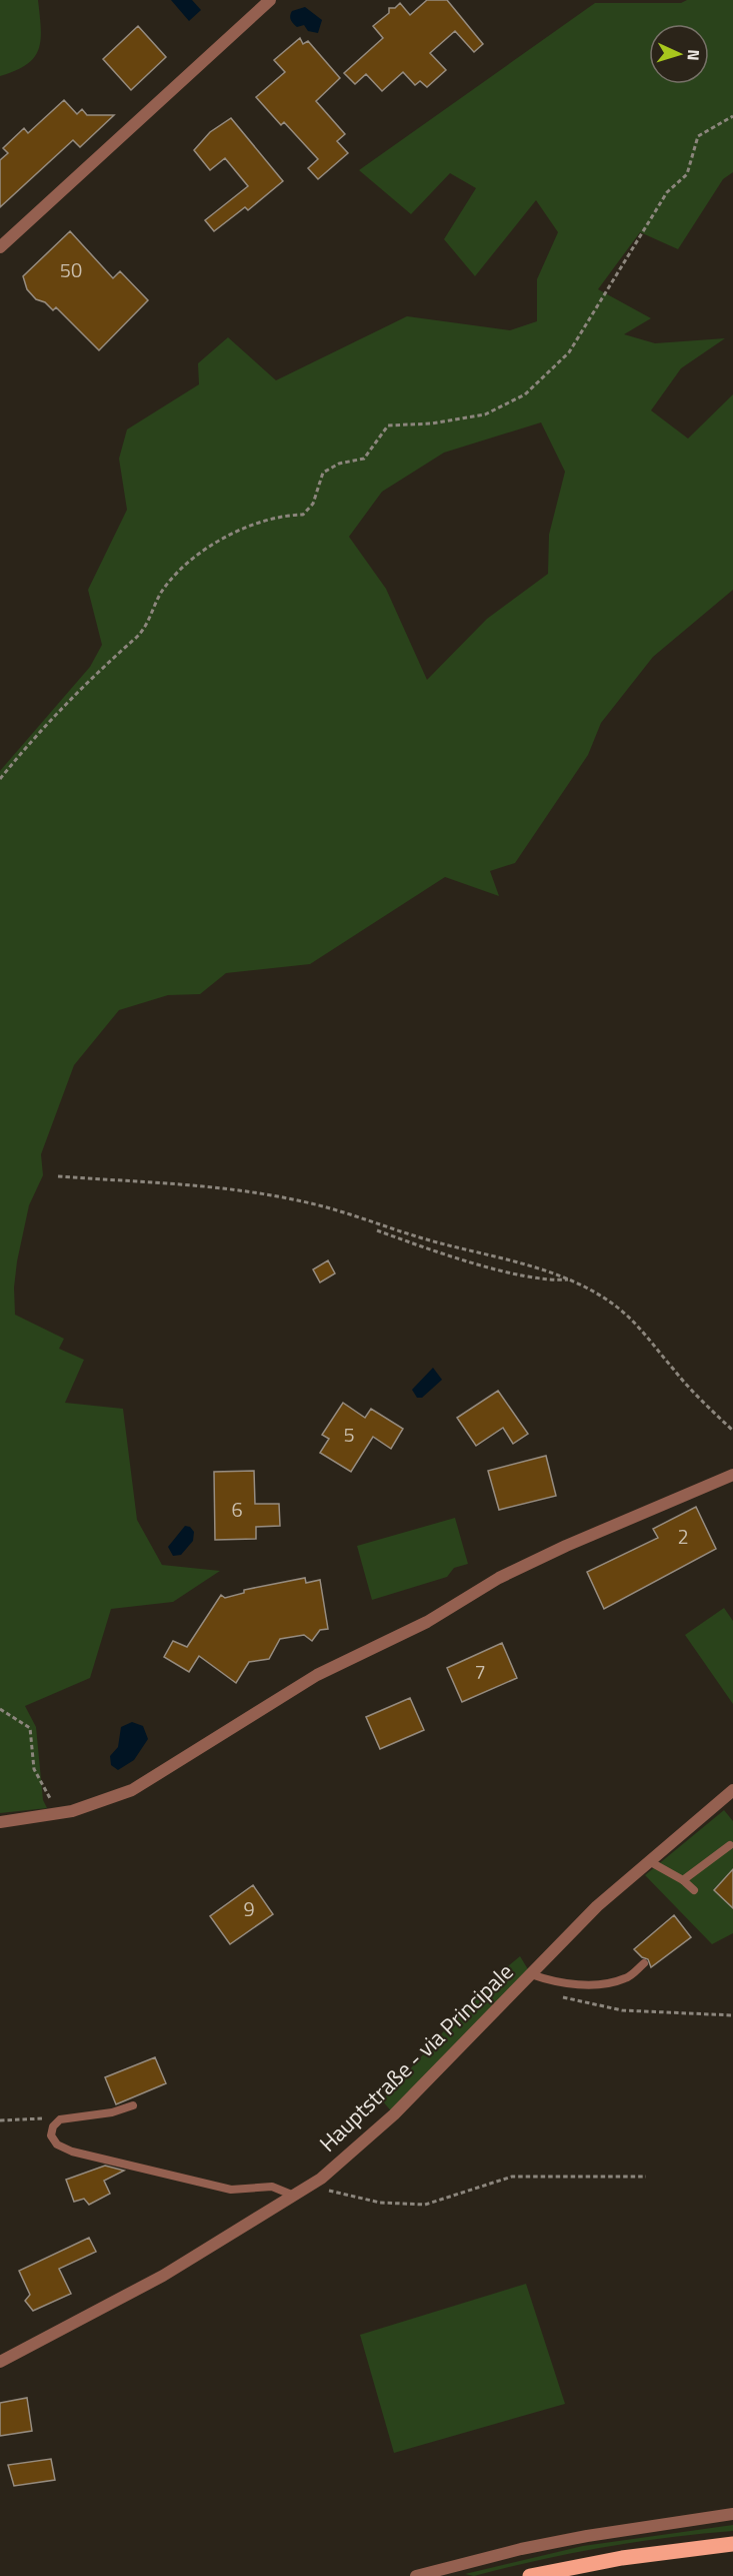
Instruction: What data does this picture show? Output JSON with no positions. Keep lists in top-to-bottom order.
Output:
{
  "streets": {
    "street": ["Hauptstraße - via Principale"]
  },
  "house_numbers": [
    "50",
    "5",
    "6",
    "2",
    "7",
    "9"
  ],
  "north": "right"
}
